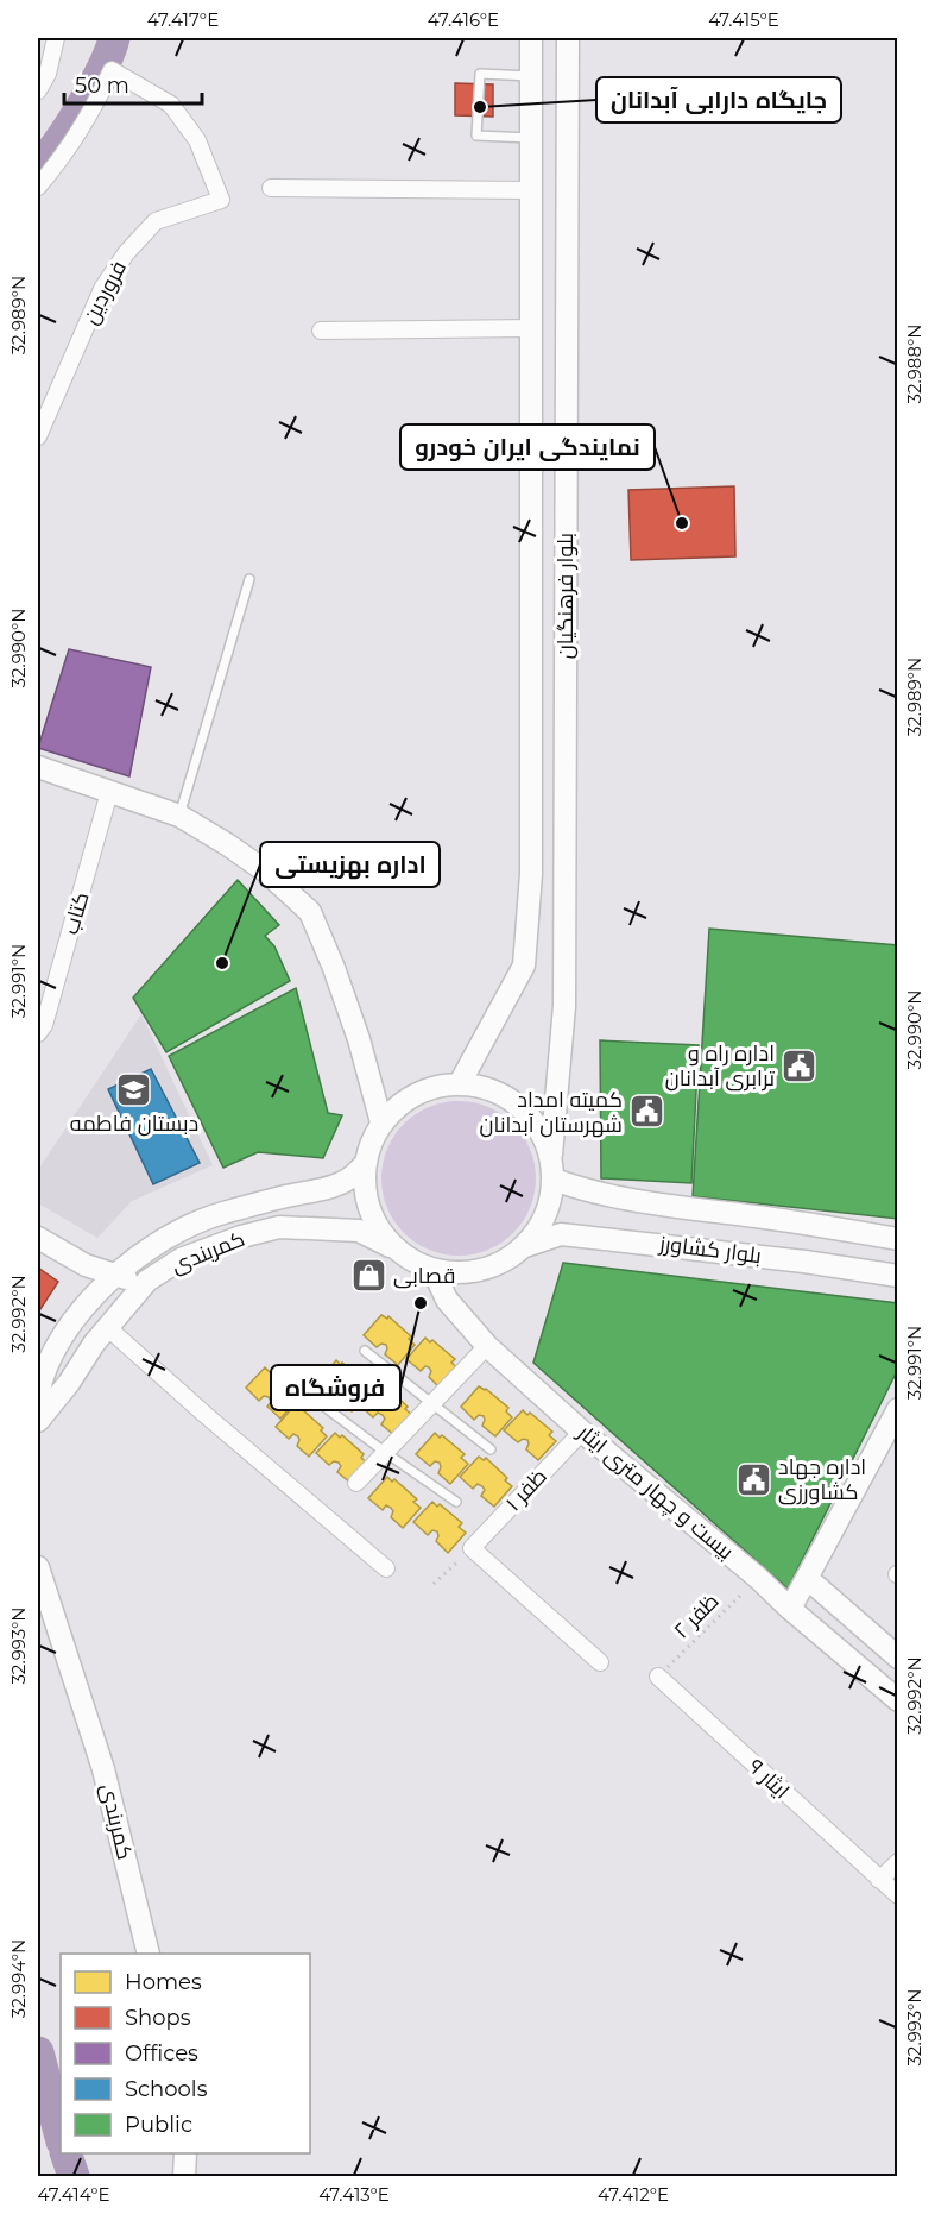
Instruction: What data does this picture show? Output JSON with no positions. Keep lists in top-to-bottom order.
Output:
{
  "streets": {
    "main road": [
      "بلوار فرهنگیان",
      "بلوار کشاورز",
      "کمربندی",
      "بیست و چهار متری ایثار"
    ],
    "street": [
      "فروردین",
      "کتاب",
      "ظفر ۱",
      "ایثار ۹"
    ],
    "path": ["ظفر ۲"]
  },
  "crossings": [
    ["بلوار فرهنگیان", "بلوار کشاورز"],
    ["بلوار فرهنگیان", "کمربندی"],
    ["بلوار فرهنگیان", "بیست و چهار متری ایثار"],
    ["بلوار کشاورز", "کمربندی"],
    ["بلوار کشاورز", "بیست و چهار متری ایثار"],
    ["کمربندی", "بیست و چهار متری ایثار"],
    ["ظفر ۱", "بیست و چهار متری ایثار"],
    ["بیست و چهار متری ایثار", "ظفر ۲"],
    ["ظفر ۲", "ایثار ۹"]
  ],
  "places": {
    "other": [
      "جایگاه دارابی آبدانان",
      "نمایندگی ایران خودرو",
      "اداره بهزیستی",
      "فروشگاه"
    ],
    "public building": ["اداره راه و ترابری آبدانان", "کمیته امداد شهرستان آبدانان", "اداره جهاد کشاورزی"],
    "school or university": ["دبستان فاطمه"],
    "shop": ["قصابی"]
  },
  "legend": [
    "Homes",
    "Shops",
    "Offices",
    "Schools",
    "Public"
  ],
  "scale_bar": "50 m",
  "coordinates": [
    "47.417°E",
    "47.416°E",
    "47.415°E",
    "32.989°N",
    "32.988°N",
    "32.990°N",
    "32.991°N",
    "32.992°N",
    "32.993°N",
    "32.994°N",
    "47.414°E",
    "47.413°E",
    "47.412°E"
  ]
}
